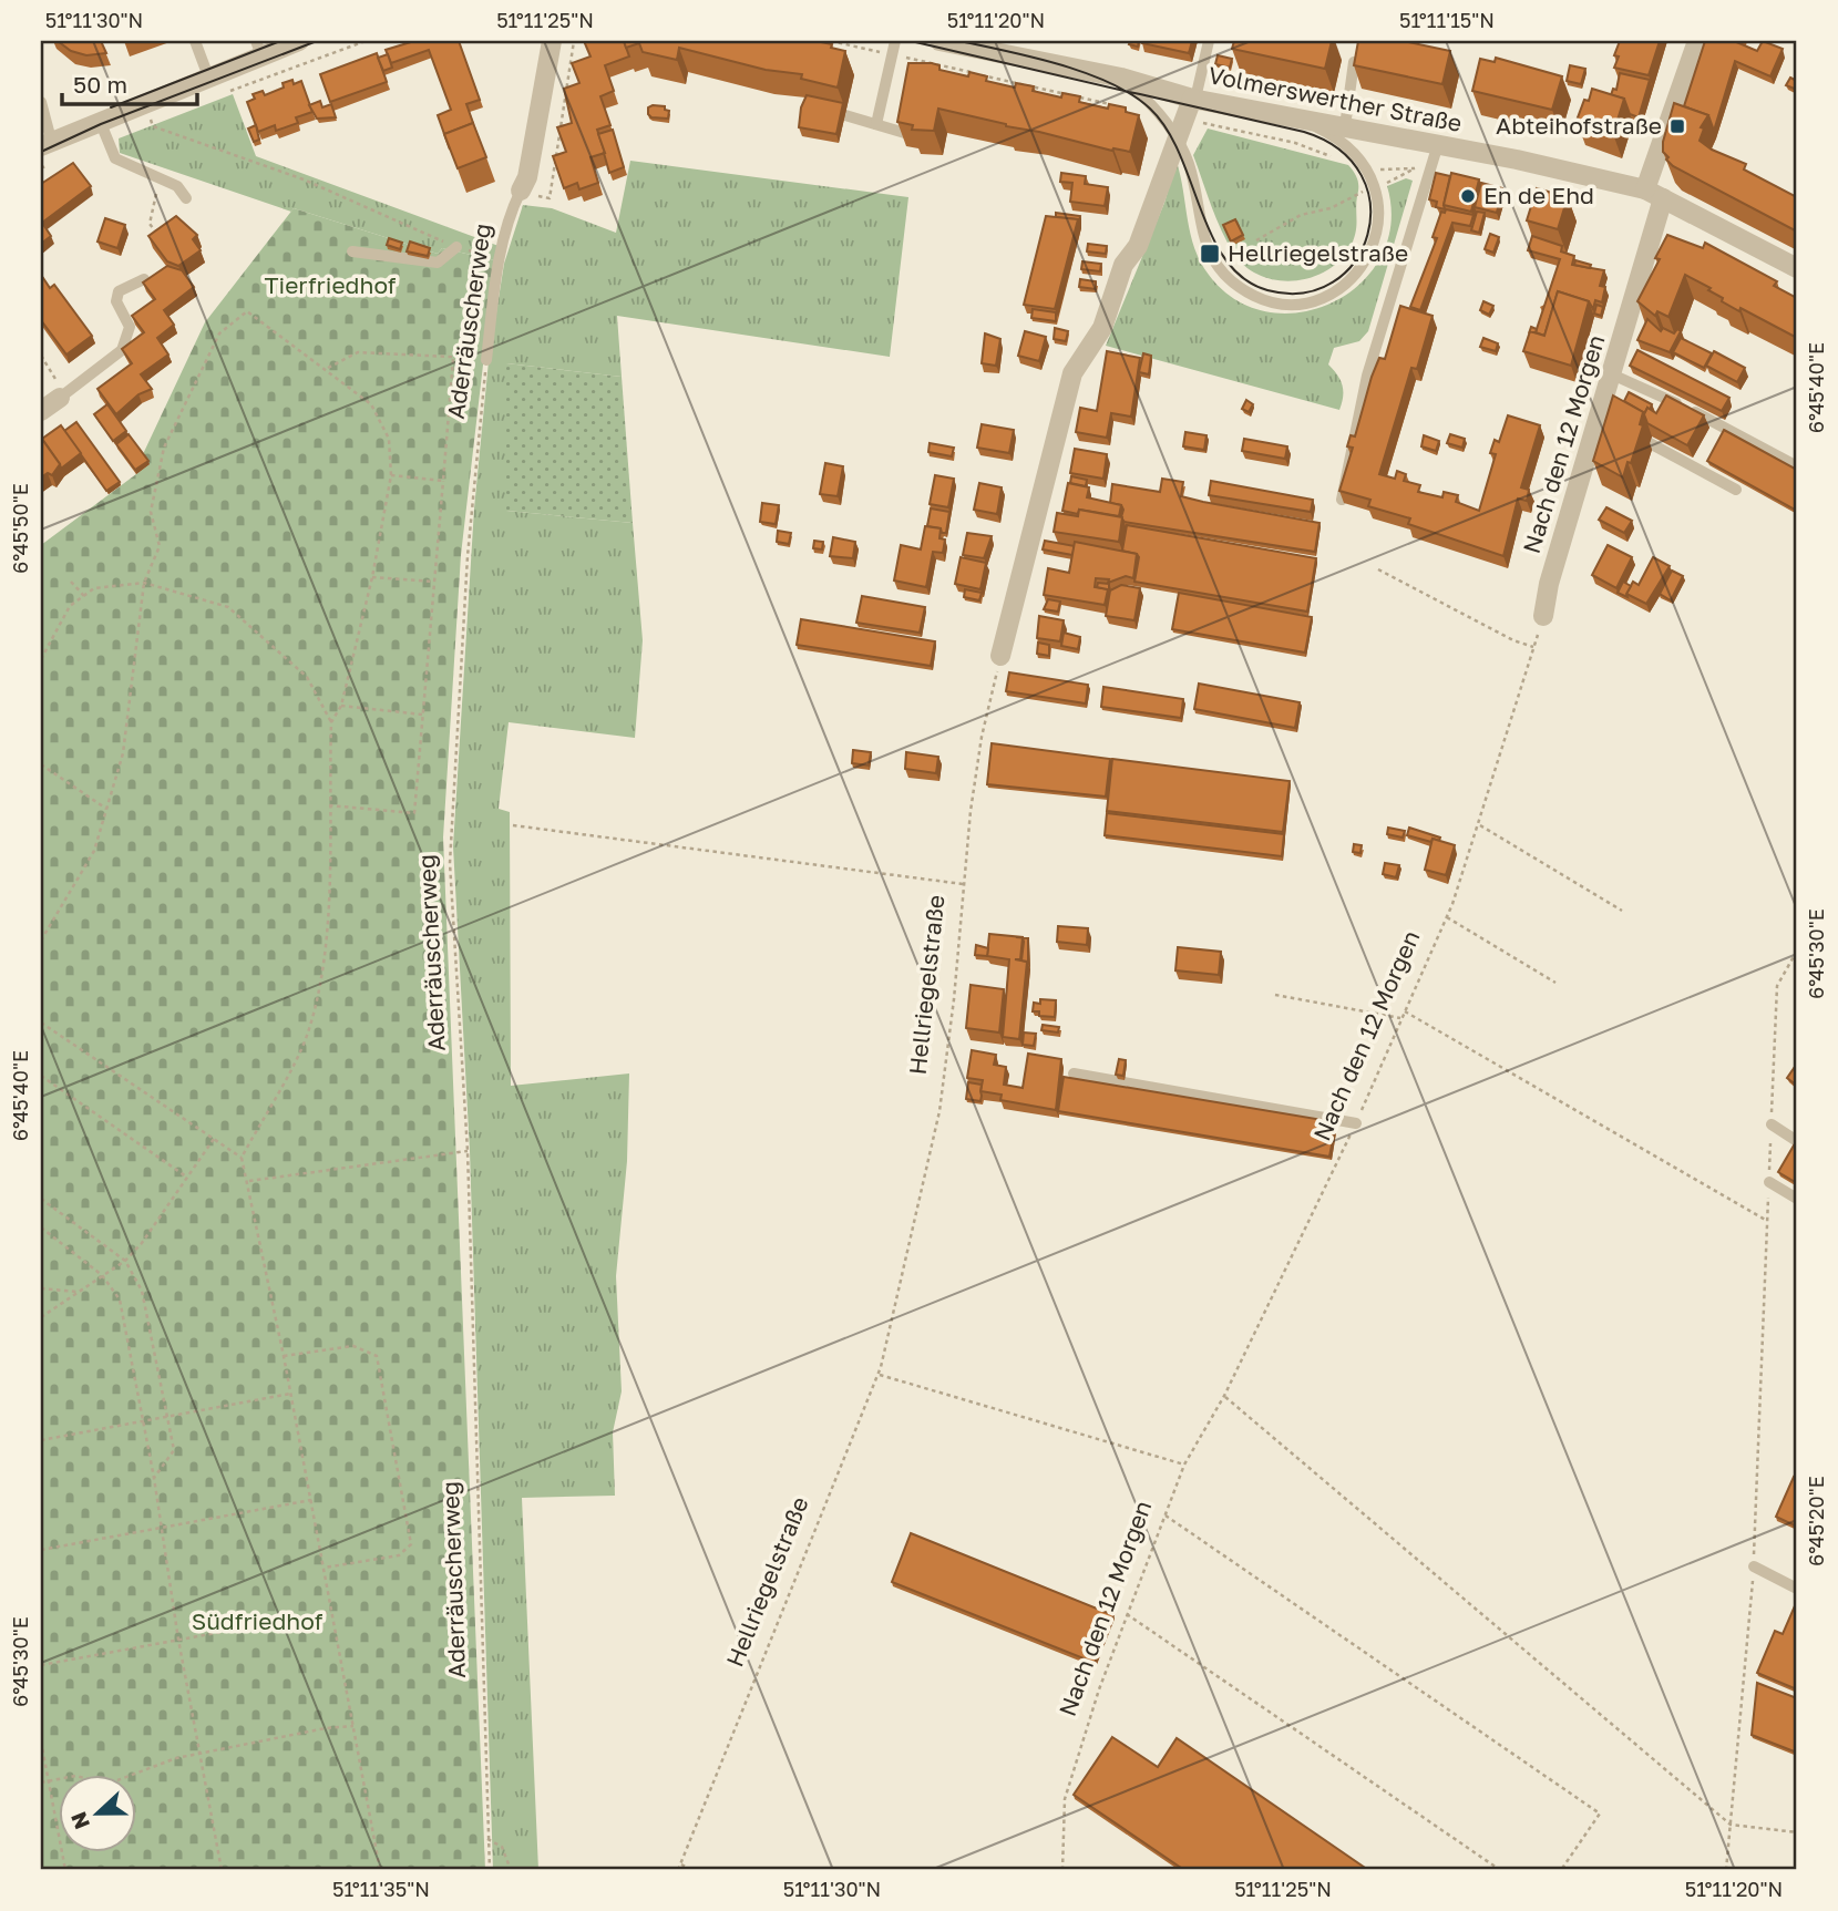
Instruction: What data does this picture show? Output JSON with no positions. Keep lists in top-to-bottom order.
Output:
{
  "streets": {
    "street": ["Volmerswerther Straße", "Aderräuscherweg", "Nach den 12 Morgen"],
    "path": ["Hellriegelstraße"]
  },
  "crossings": [
    ["Volmerswerther Straße", "Nach den 12 Morgen"]
  ],
  "parks": ["Tierfriedhof", "Südfriedhof"],
  "places": {
    "transit": ["Abteihofstraße", "Hellriegelstraße"],
    "other": ["En de Ehd"]
  },
  "scale_bar": "50 m",
  "north": "left",
  "coordinates": [
    "51°11'30\"N",
    "51°11'25\"N",
    "51°11'20\"N",
    "51°11'15\"N",
    "6°45'40\"E",
    "6°45'50\"E",
    "6°45'30\"E",
    "6°45'20\"E",
    "51°11'35\"N"
  ]
}
